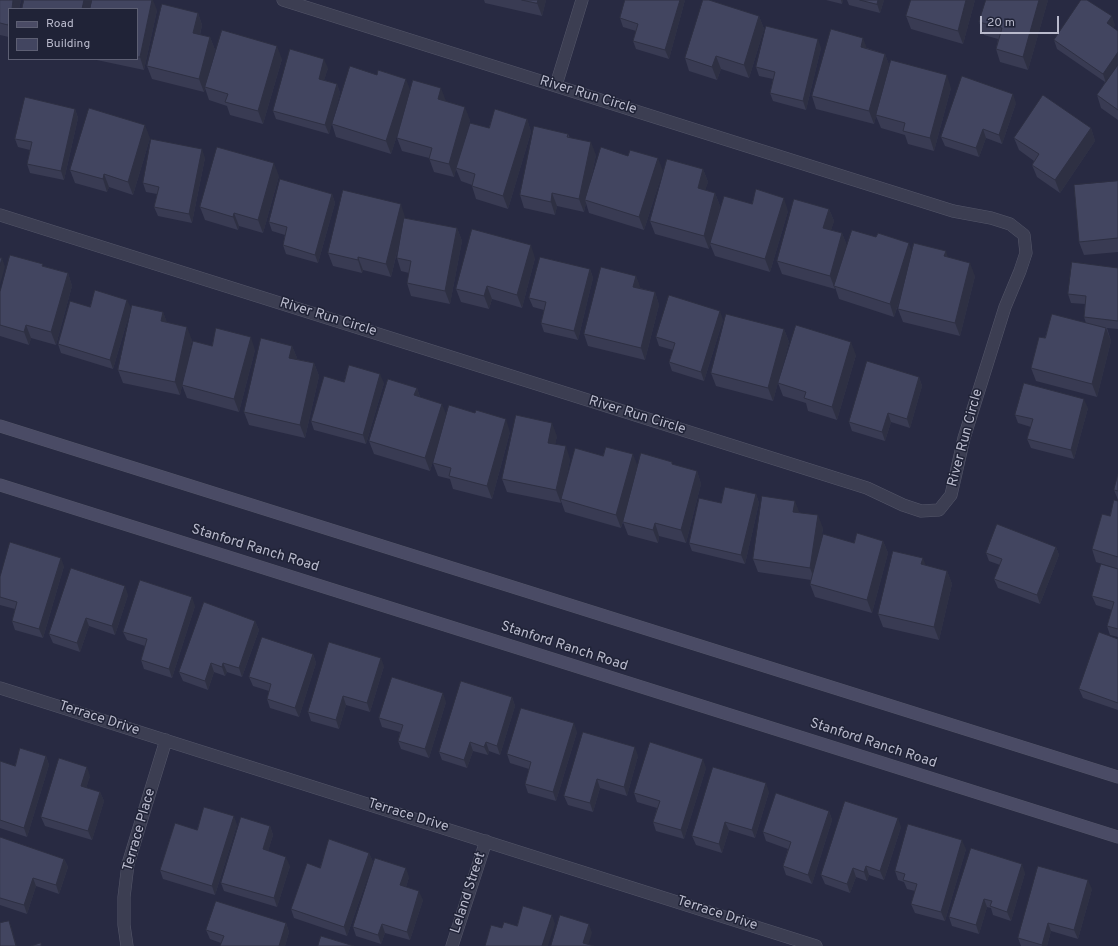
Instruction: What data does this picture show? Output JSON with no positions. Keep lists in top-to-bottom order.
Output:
{
  "streets": {
    "main road": ["Stanford Ranch Road"],
    "street": [
      "River Run Circle",
      "Terrace Drive",
      "Terrace Place",
      "Leland Street"
    ]
  },
  "crossings": [
    ["Terrace Drive", "Terrace Place"],
    ["Terrace Drive", "Leland Street"]
  ],
  "legend": ["Road", "Building"],
  "scale_bar": "20 m"
}
